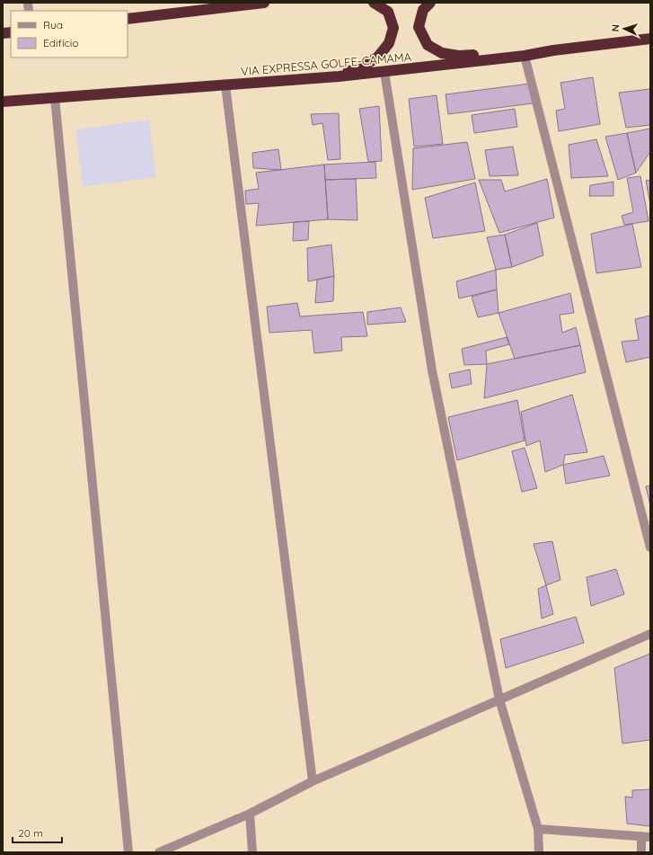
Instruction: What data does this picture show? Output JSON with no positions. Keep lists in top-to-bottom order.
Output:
{
  "streets": {
    "highway": ["VIA EXPRESSA GOLFE-CAMAMA"]
  },
  "legend": ["Rua", "Edifício"],
  "scale_bar": "20 m",
  "north": "left"
}
